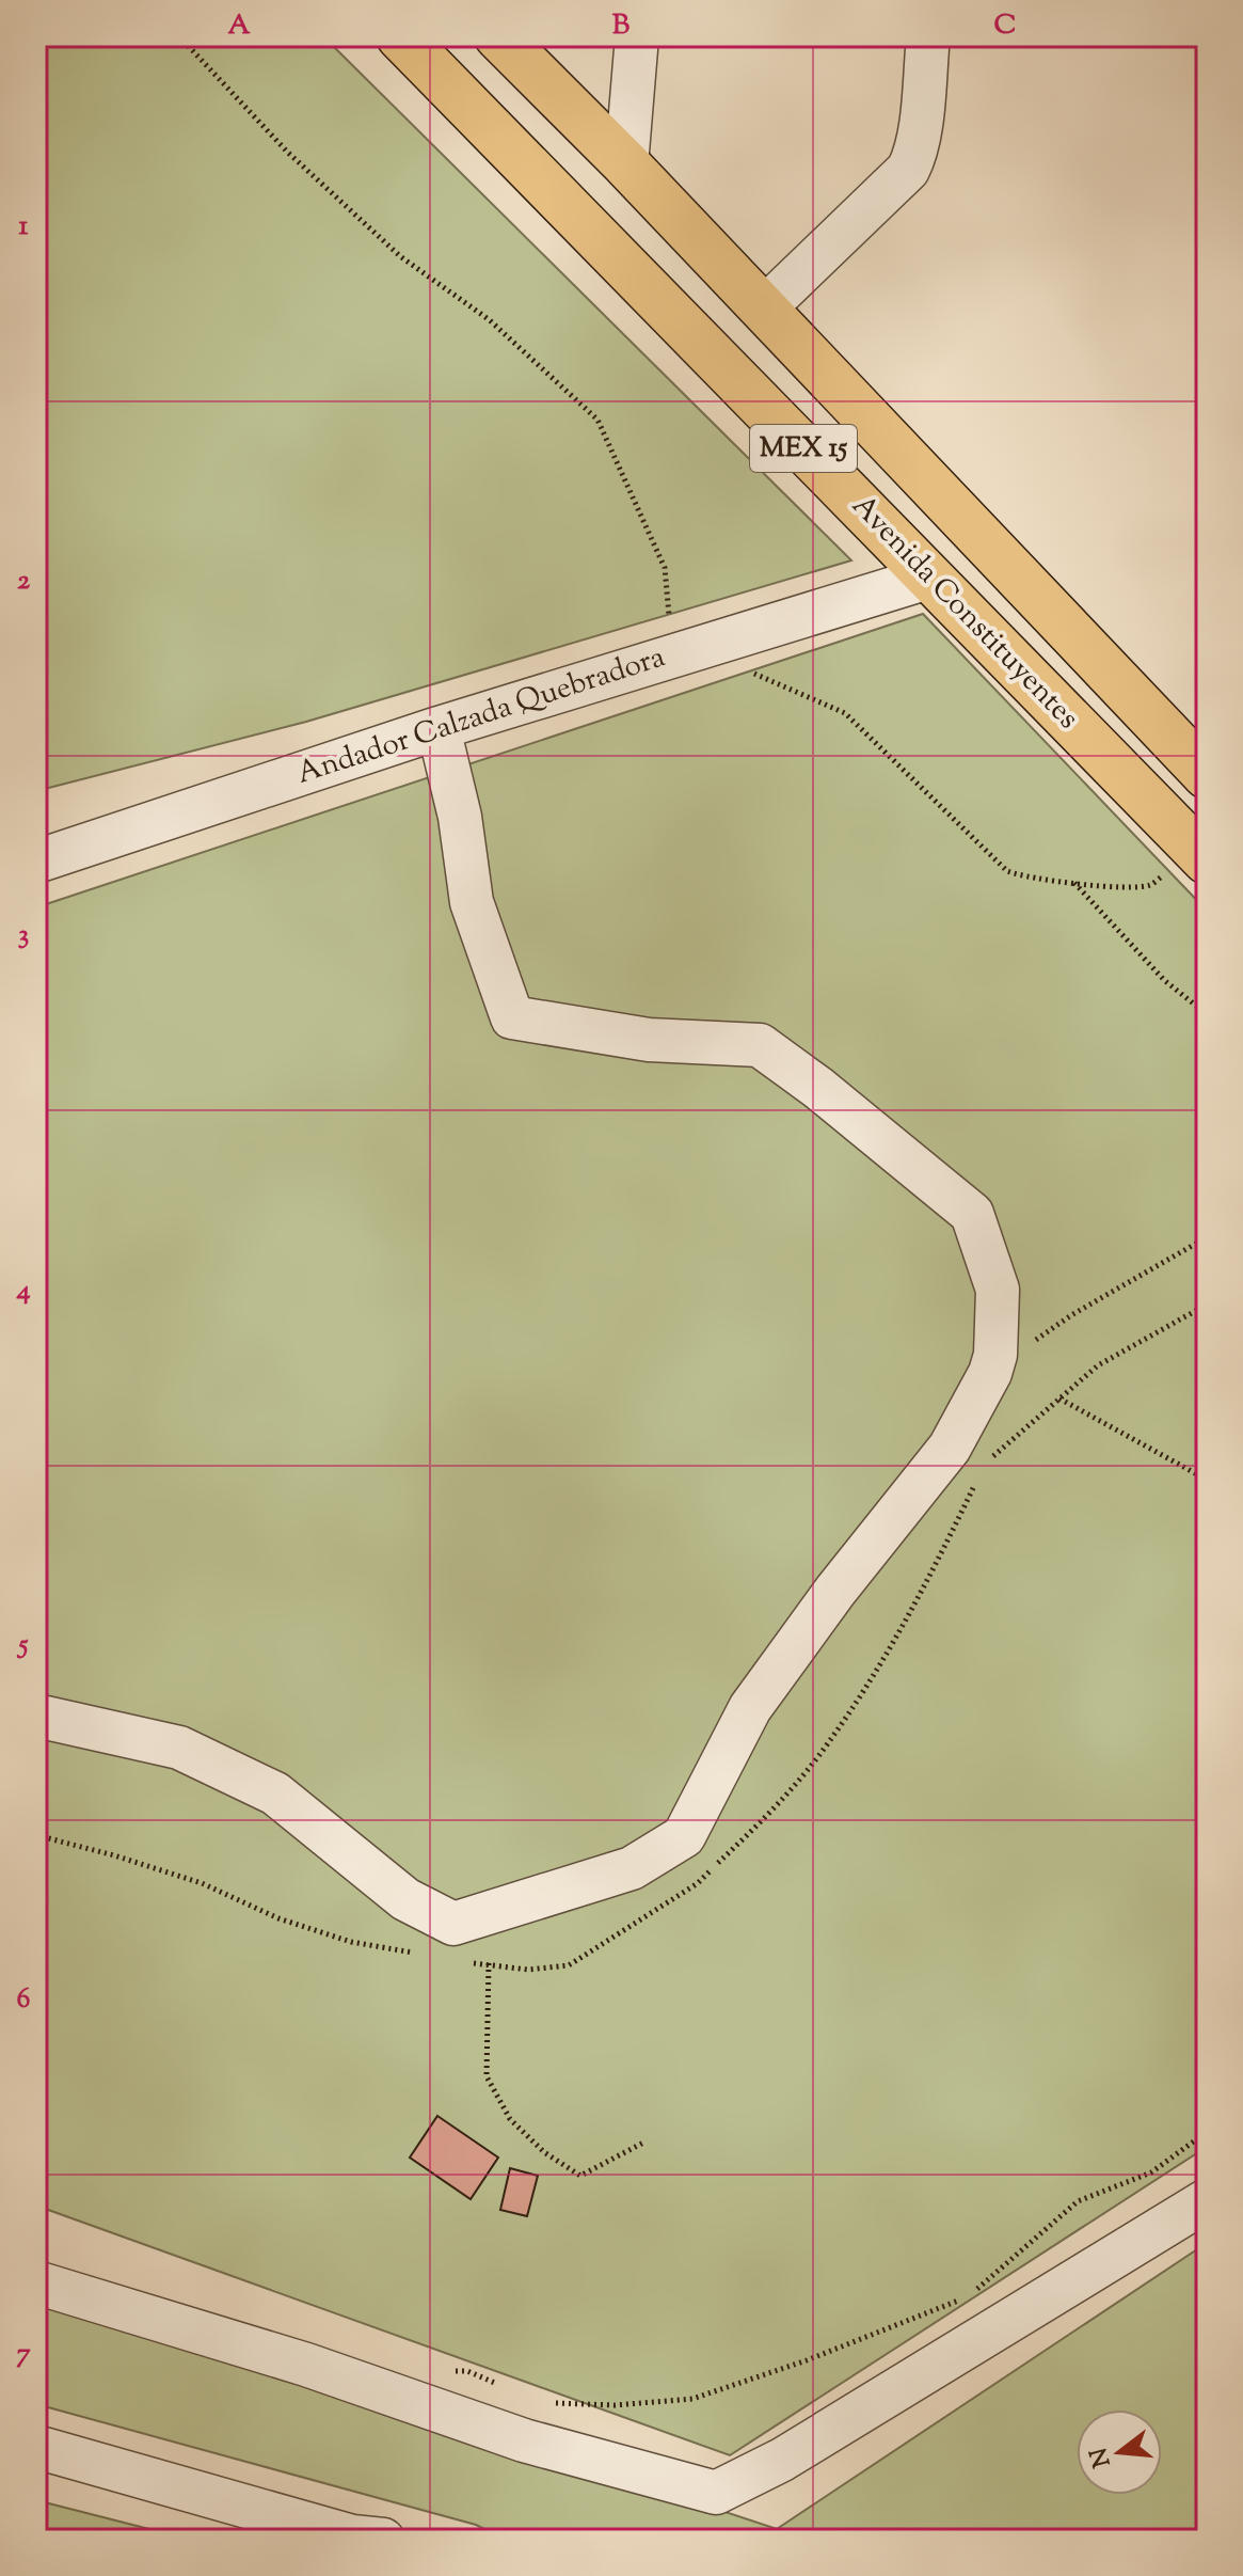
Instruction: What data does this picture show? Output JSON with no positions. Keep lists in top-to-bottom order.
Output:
{
  "streets": {
    "main road": ["MEX 15", "Avenida Constituyentes"],
    "street": ["Andador Calzada Quebradora"]
  },
  "crossings": [
    ["Avenida Constituyentes", "Andador Calzada Quebradora"]
  ],
  "north": "left",
  "grid": {
    "columns": ["A", "B", "C"],
    "rows": [
      "1",
      "2",
      "3",
      "4",
      "5",
      "6",
      "7"
    ]
  }
}
